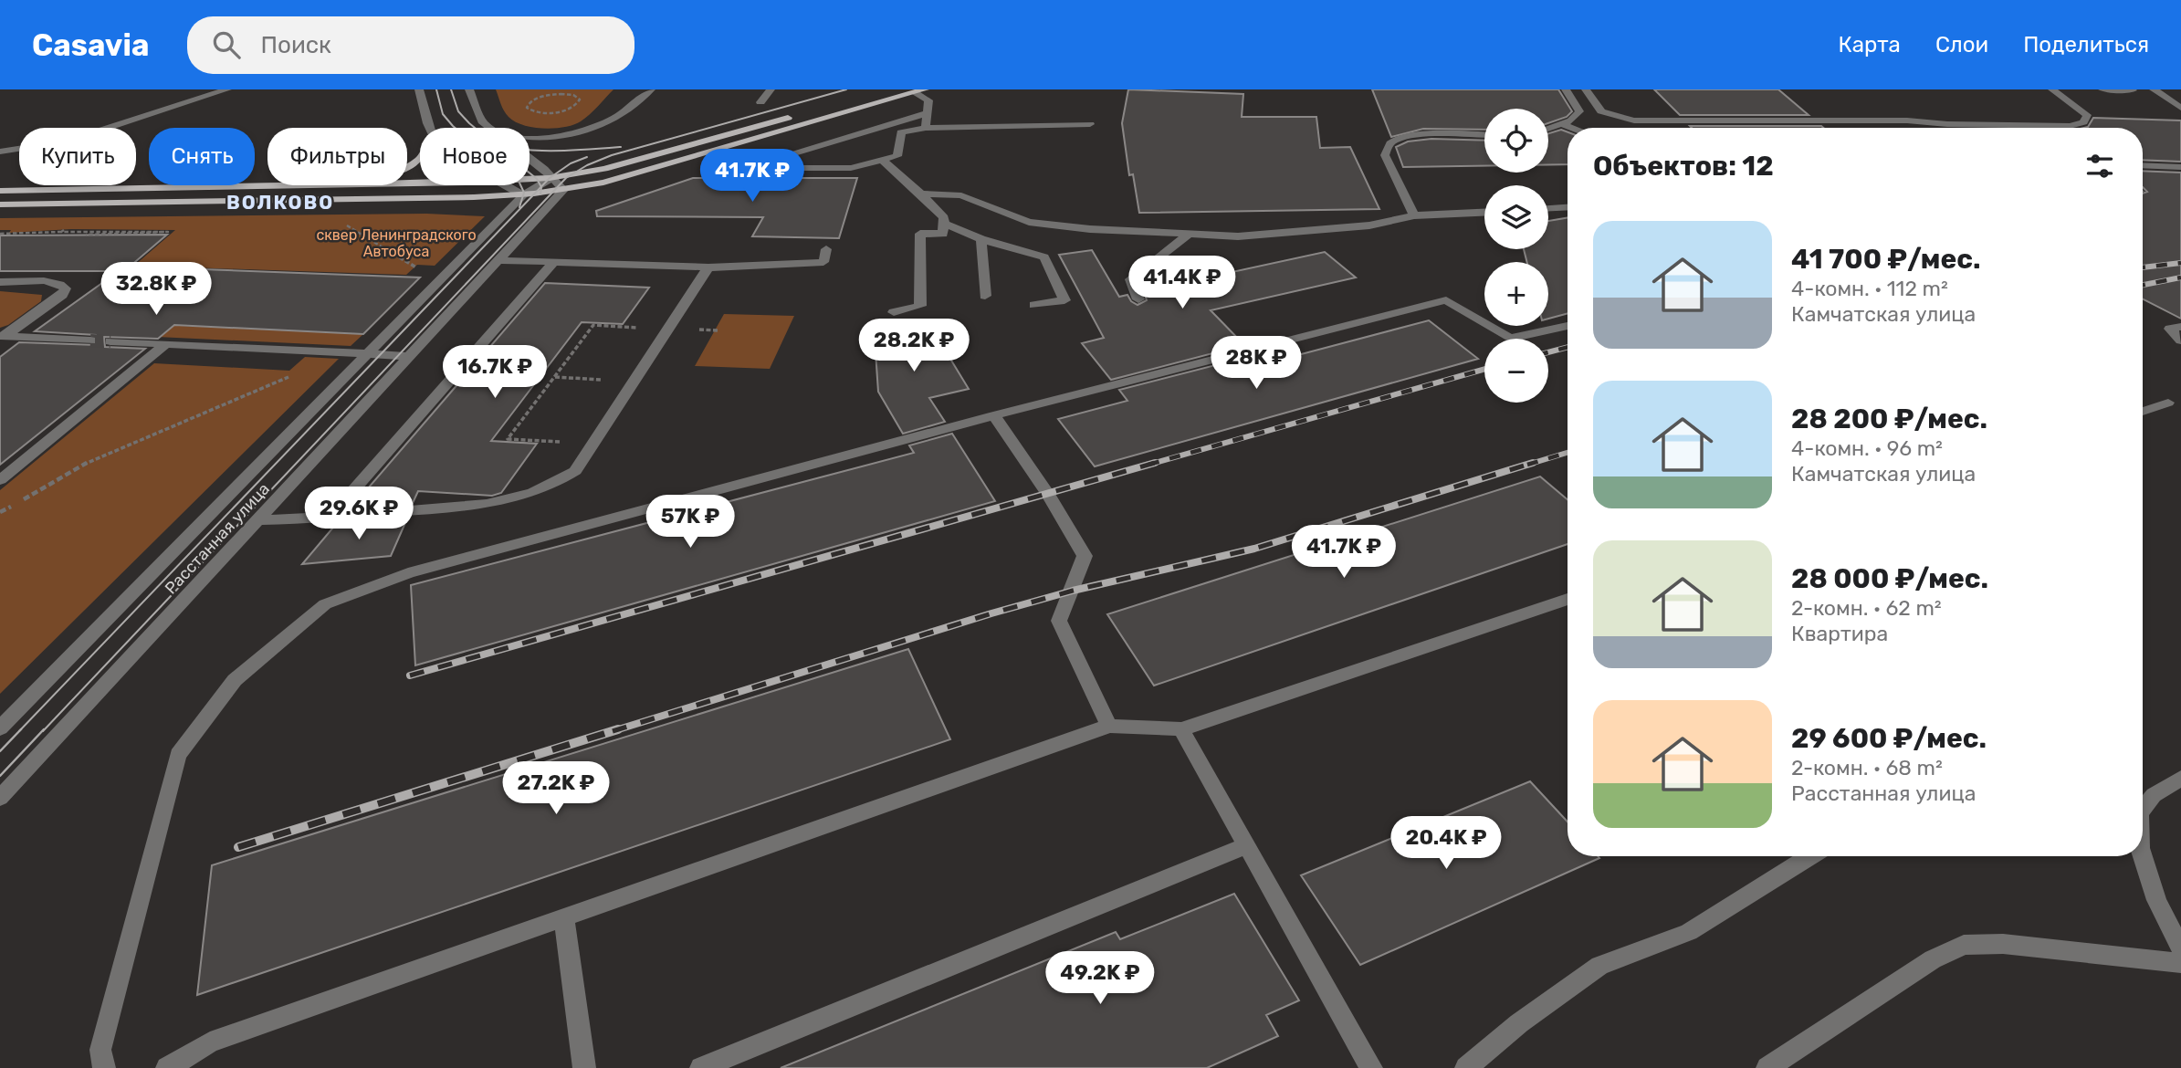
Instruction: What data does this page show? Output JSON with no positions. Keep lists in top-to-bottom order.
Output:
{
  "streets": {
    "street": ["Расстанная улица"]
  },
  "districts": ["ВОЛКОВО"],
  "parks": ["сквер Ленинградского Автобуса"],
  "page": {
    "header": "Casavia",
    "search": "Поиск",
    "nav": ["Карта", "Слои", "Поделиться"],
    "map_buttons": ["+", "−"],
    "chip": [
      "Купить",
      "Снять",
      "Фильтры",
      "Новое"
    ],
    "heading": "Объектов: 12",
    "price": [
      "41.7K ₽",
      "41.4K ₽",
      "32.8K ₽",
      "28.2K ₽",
      "28K ₽",
      "16.7K ₽",
      "29.6K ₽",
      "57K ₽",
      "41.7K ₽",
      "27.2K ₽",
      "20.4K ₽",
      "49.2K ₽"
    ],
    "list": [
      {
        "name": "41 700 ₽/мес.",
        "note": "4-комн. · 112 m² · Камчатская улица"
      },
      {
        "name": "28 200 ₽/мес.",
        "note": "4-комн. · 96 m² · Камчатская улица"
      },
      {
        "name": "28 000 ₽/мес.",
        "note": "2-комн. · 62 m² · Квартира"
      },
      {
        "name": "29 600 ₽/мес.",
        "note": "2-комн. · 68 m² · Расстанная улица"
      }
    ]
  }
}
